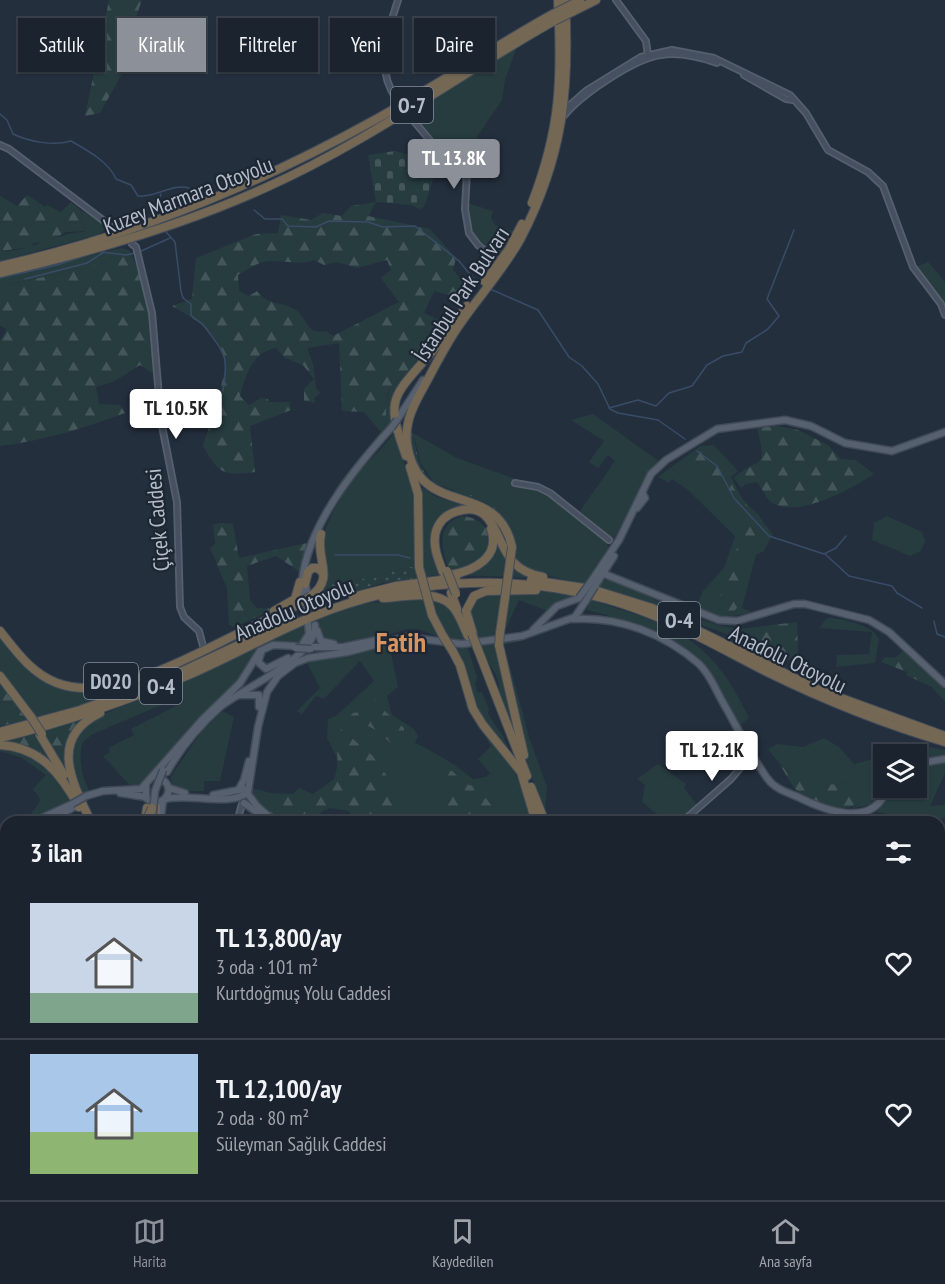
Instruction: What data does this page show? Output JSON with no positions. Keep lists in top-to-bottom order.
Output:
{
  "streets": {
    "highway": [
      "O-7",
      "Kuzey Marmara Otoyolu",
      "İstanbul Park Bulvarı",
      "Anadolu Otoyolu",
      "O-4",
      "D020"
    ],
    "street": ["Çiçek Caddesi"]
  },
  "crossings": [
    ["Kuzey Marmara Otoyolu", "İstanbul Park Bulvarı"],
    ["İstanbul Park Bulvarı", "D020"],
    ["Çiçek Caddesi", "D020"]
  ],
  "districts": ["Fatih"],
  "page": {
    "chip": [
      "Satılık",
      "Kiralık",
      "Filtreler",
      "Yeni",
      "Daire"
    ],
    "price": ["TL 13.8K", "TL 10.5K", "TL 12.1K"],
    "heading": "3 ilan",
    "list": [
      {
        "name": "TL 13,800/ay",
        "note": "3 oda · 101 m² · Kurtdoğmuş Yolu Caddesi"
      },
      {
        "name": "TL 12,100/ay",
        "note": "2 oda · 80 m² · Süleyman Sağlık Caddesi"
      }
    ],
    "tabs": ["Harita", "Kaydedilen", "Ana sayfa"]
  }
}
